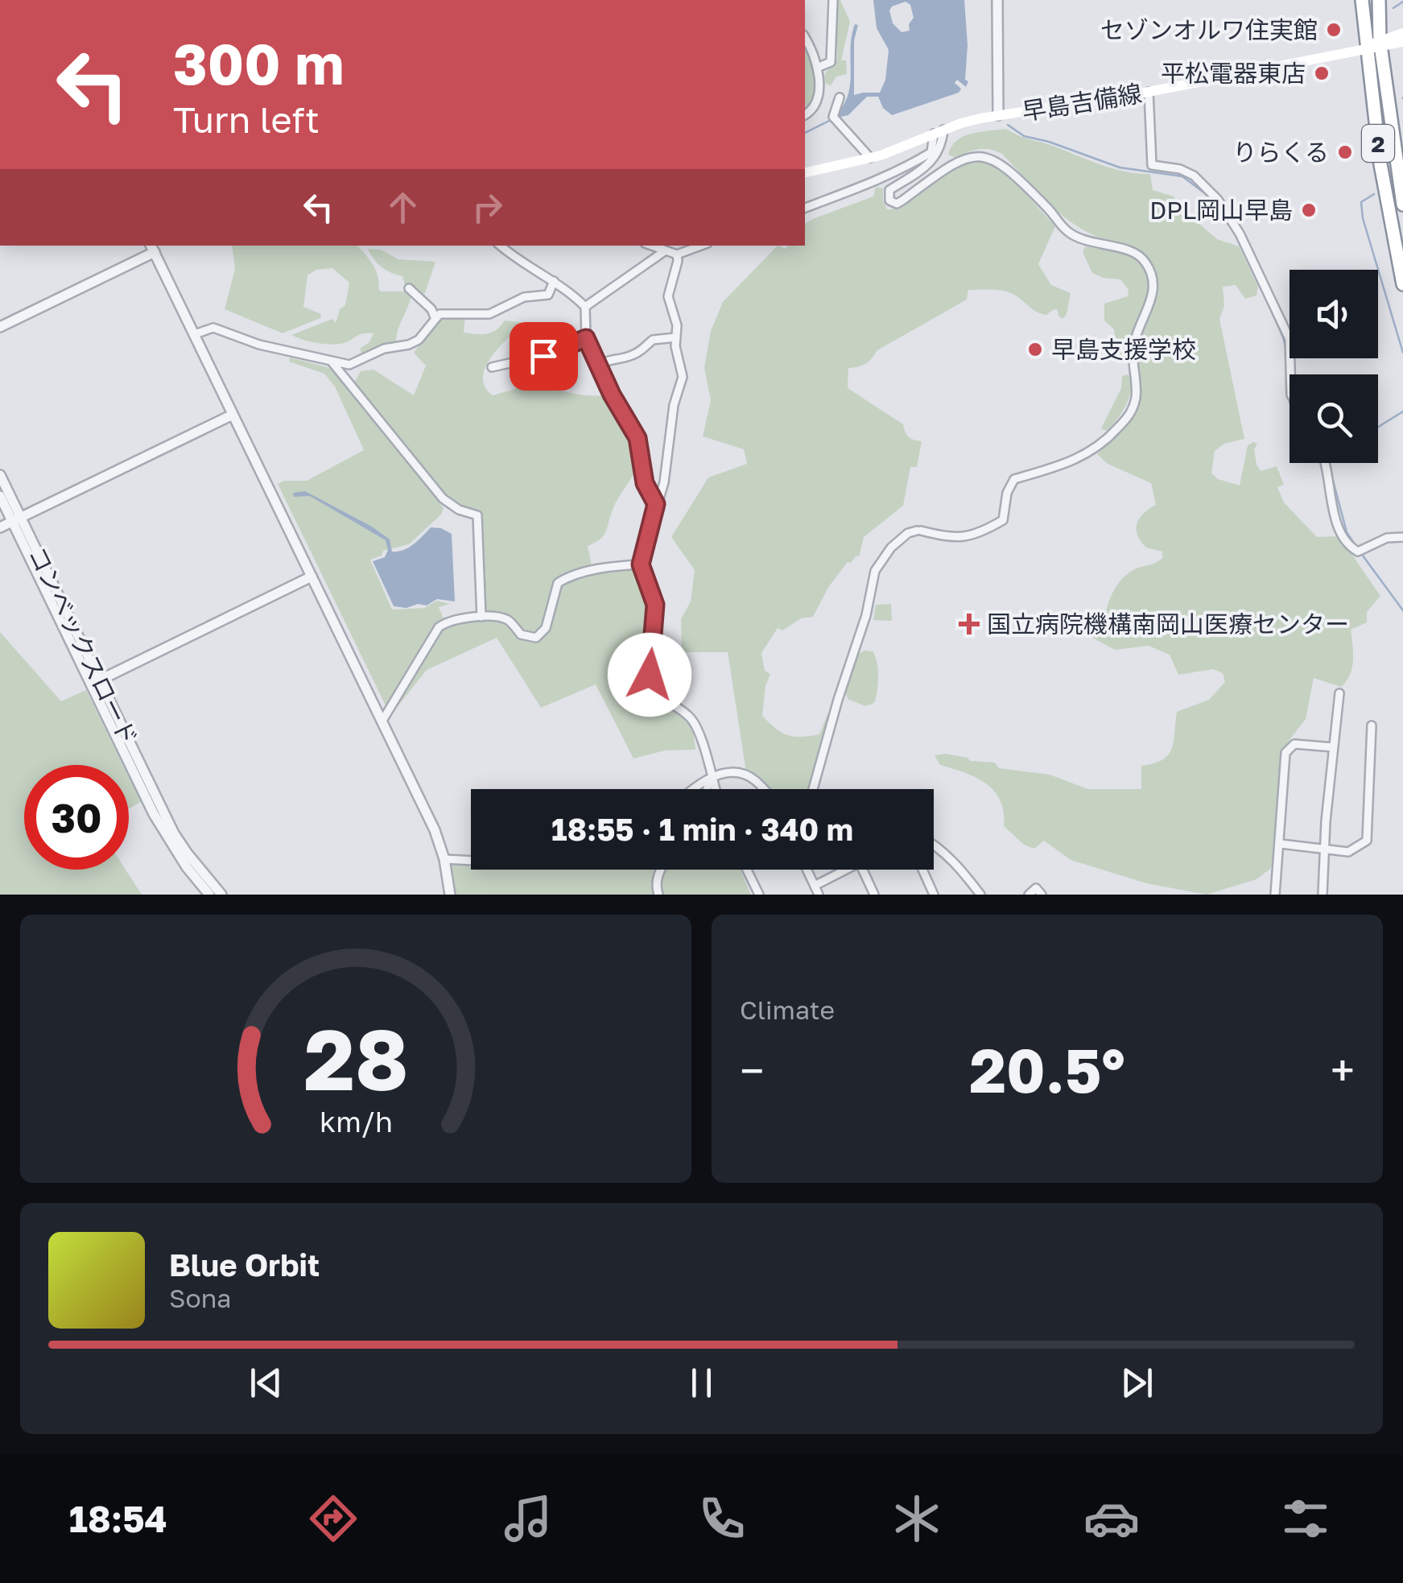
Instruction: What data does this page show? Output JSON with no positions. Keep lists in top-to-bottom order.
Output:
{
  "streets": {
    "highway": ["2"],
    "main road": ["早島吉備線"],
    "street": ["コンベックスロード"]
  },
  "crossings": [
    ["早島吉備線", "2"]
  ],
  "places": {
    "other": [
      "セゾンオルワ住実館",
      "平松電器東店",
      "りらくる",
      "DPL岡山早島",
      "早島支援学校"
    ],
    "health": ["国立病院機構南岡山医療センター"]
  },
  "page": {
    "turn": ["300 m", "Turn left"],
    "limit": "30",
    "trip": "18:55 · 1 min · 340 m",
    "tile": "Climate",
    "heat": ["−", "20.5°", "+"],
    "song": ["Blue Orbit", "Sona"],
    "tabs": "18:54",
    "gauge": ["28", "km/h"]
  }
}
